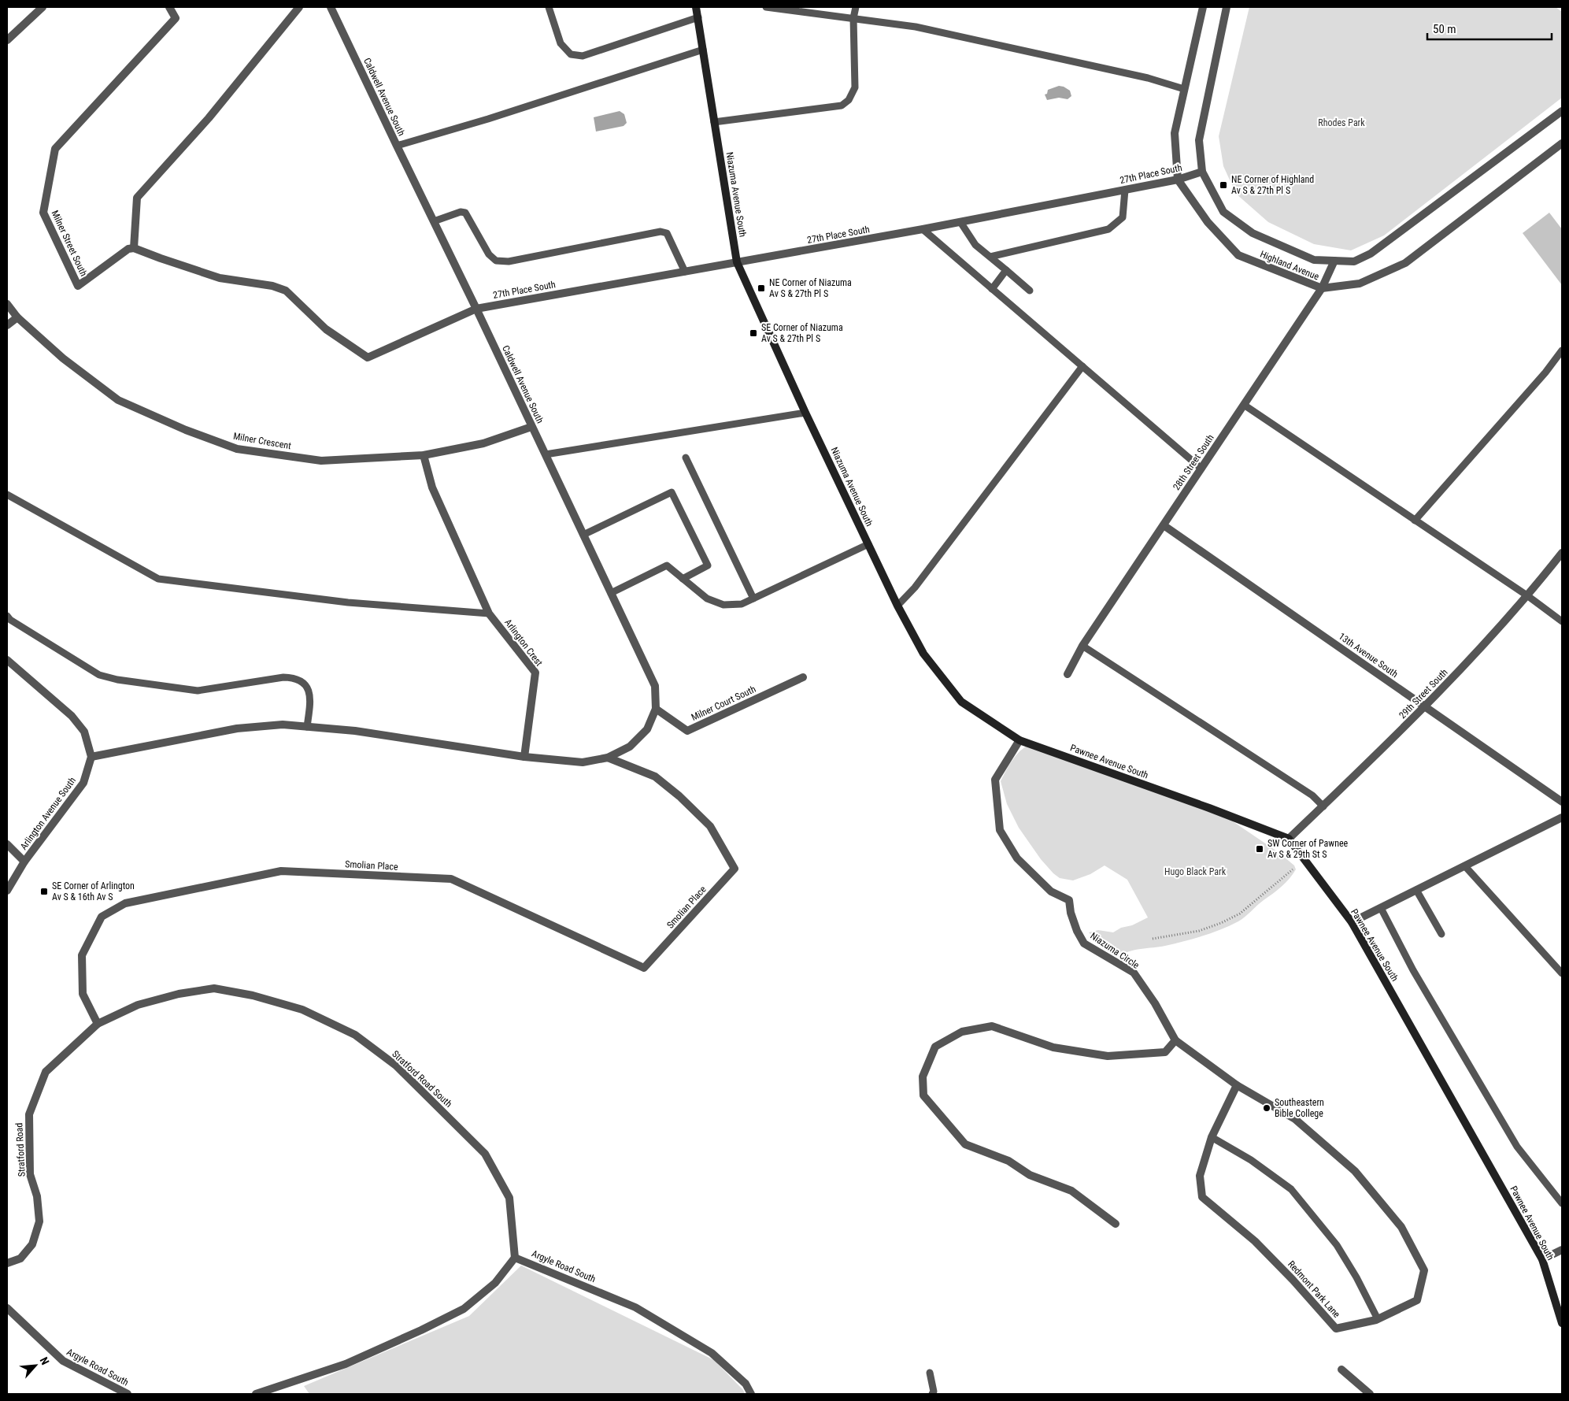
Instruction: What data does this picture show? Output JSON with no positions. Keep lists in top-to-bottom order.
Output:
{
  "streets": {
    "main road": ["Niazuma Avenue South", "Pawnee Avenue South"],
    "street": [
      "Caldwell Avenue South",
      "27th Place South",
      "Milner Street South",
      "Highland Avenue",
      "Milner Crescent",
      "28th Street South",
      "Arlington Crest",
      "13th Avenue South",
      "29th Street South",
      "Milner Court South",
      "Arlington Avenue South",
      "Smolian Place",
      "Niazuma Circle",
      "Stratford Road South",
      "Stratford Road",
      "Argyle Road South",
      "Redmont Park Lane"
    ]
  },
  "crossings": [
    ["Caldwell Avenue South", "27th Place South"],
    ["Caldwell Avenue South", "Milner Crescent"],
    ["Caldwell Avenue South", "Milner Court South"],
    ["Caldwell Avenue South", "Smolian Place"],
    ["27th Place South", "Niazuma Avenue South"],
    ["27th Place South", "Milner Street South"],
    ["27th Place South", "Highland Avenue"],
    ["Niazuma Avenue South", "Pawnee Avenue South"],
    ["Niazuma Avenue South", "Niazuma Circle"],
    ["Highland Avenue", "28th Street South"],
    ["Milner Crescent", "Arlington Crest"],
    ["28th Street South", "13th Avenue South"],
    ["13th Avenue South", "29th Street South"],
    ["29th Street South", "Pawnee Avenue South"],
    ["Pawnee Avenue South", "Niazuma Circle"],
    ["Smolian Place", "Stratford Road South"],
    ["Niazuma Circle", "Redmont Park Lane"],
    ["Stratford Road South", "Stratford Road"],
    ["Stratford Road South", "Argyle Road South"]
  ],
  "parks": ["Rhodes Park", "Hugo Black Park"],
  "places": {
    "transit": [
      "NE Corner of Highland Av S & 27th Pl S",
      "NE Corner of Niazuma Av S & 27th Pl S",
      "SE Corner of Niazuma Av S & 27th Pl S",
      "SW Corner of Pawnee Av S & 29th St S",
      "SE Corner of Arlington Av S & 16th Av S"
    ],
    "other": ["Southeastern Bible College"]
  },
  "scale_bar": "50 m",
  "north": "top right"
}
